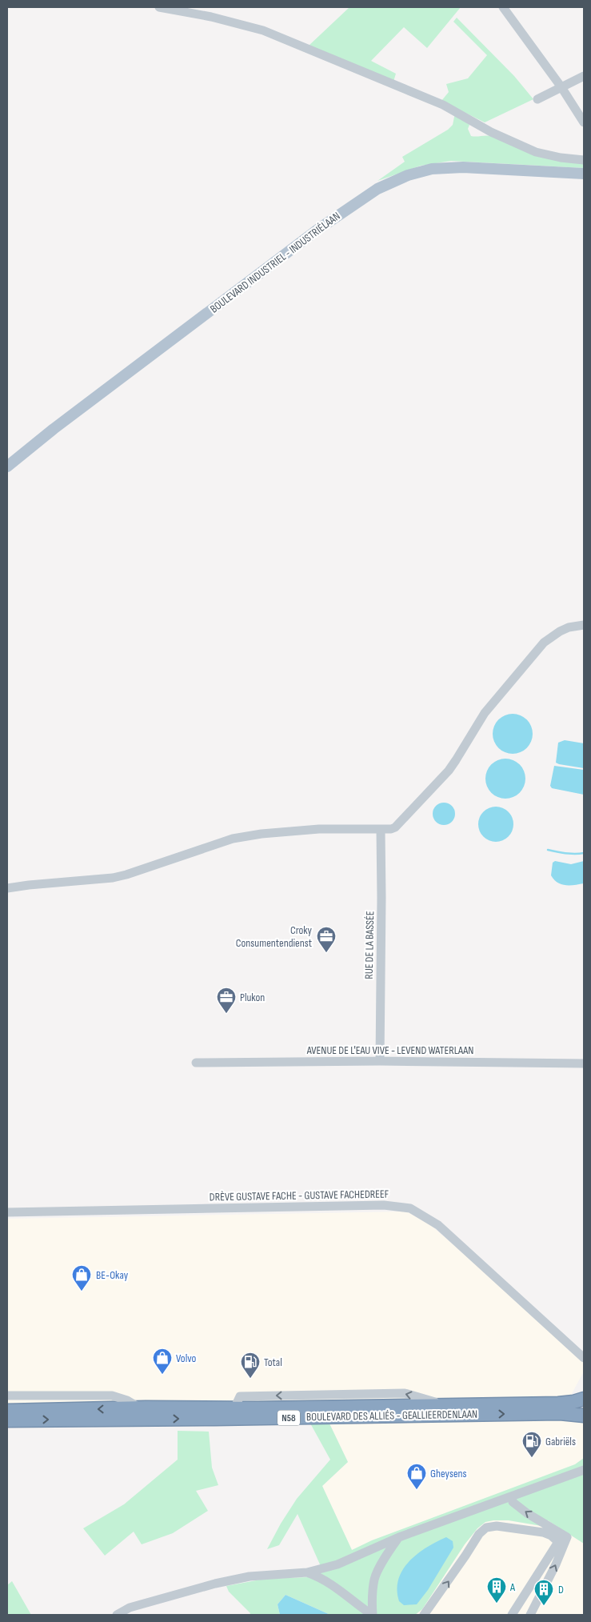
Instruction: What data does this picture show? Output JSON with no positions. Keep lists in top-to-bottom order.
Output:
{
  "streets": {
    "highway": ["BOULEVARD DES ALLIÉS - GEALLIEERDENLAAN", "N58"],
    "main road": ["BOULEVARD INDUSTRIEL - INDUSTRIÉLAAN"],
    "street": ["RUE DE LA BASSÉE", "AVENUE DE L'EAU VIVE - LEVEND WATERLAAN", "DRÈVE GUSTAVE FACHE - GUSTAVE FACHEDREEF"]
  },
  "crossings": [
    ["RUE DE LA BASSÉE", "AVENUE DE L'EAU VIVE - LEVEND WATERLAAN"]
  ],
  "places": {
    "office": ["Croky Consumentendienst", "Plukon"],
    "shop": ["BE-Okay", "Volvo", "Gheysens"],
    "fuel station": ["Total", "Gabriëls"],
    "building": ["A", "D"]
  }
}
